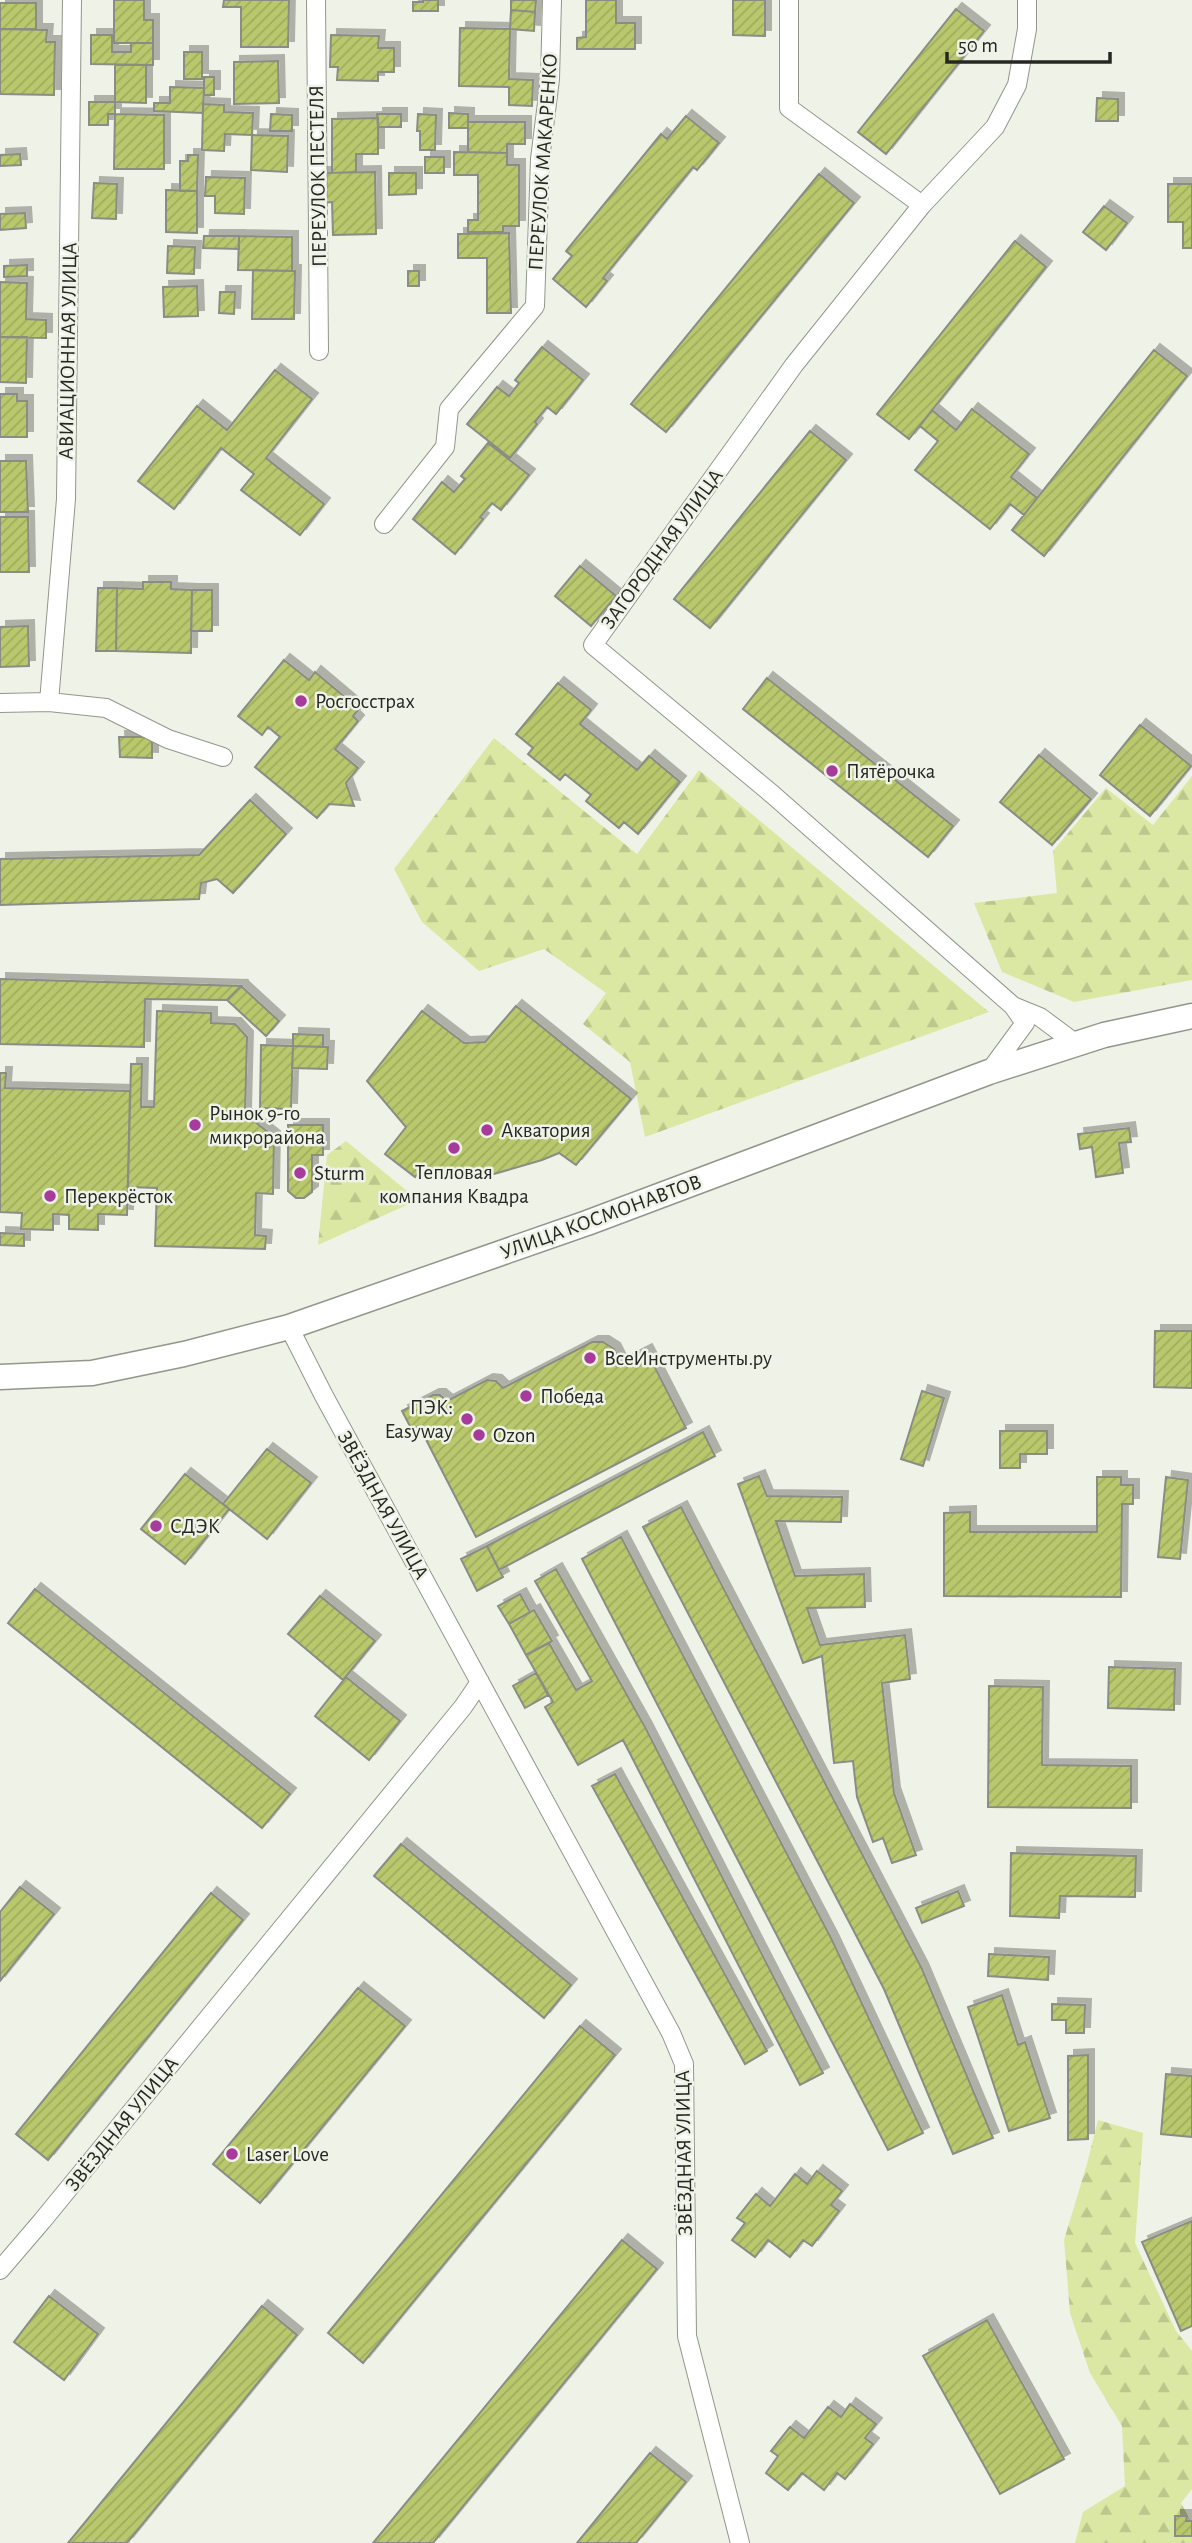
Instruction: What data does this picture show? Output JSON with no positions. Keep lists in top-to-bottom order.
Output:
{
  "streets": {
    "main road": ["УЛИЦА КОСМОНАВТОВ"],
    "street": [
      "ПЕРЕУЛОК МАКАРЕНКО",
      "ПЕРЕУЛОК ПЕСТЕЛЯ",
      "АВИАЦИОННАЯ УЛИЦА",
      "ЗАГОРОДНАЯ УЛИЦА",
      "ЗВЁЗДНАЯ УЛИЦА"
    ]
  },
  "crossings": [
    ["ЗАГОРОДНАЯ УЛИЦА", "УЛИЦА КОСМОНАВТОВ"],
    ["УЛИЦА КОСМОНАВТОВ", "ЗВЁЗДНАЯ УЛИЦА"]
  ],
  "places": [
    "Росгосстрах",
    "Пятёрочка",
    "Рынок 9-го микрорайона",
    "Акватория",
    "Тепловая компания Квадра",
    "Sturm",
    "Перекрёсток",
    "ВсеИнструменты.ру",
    "Победа",
    "ПЭК: Easyway",
    "Ozon",
    "СДЭК",
    "Laser Love"
  ],
  "scale_bar": "50 m"
}
